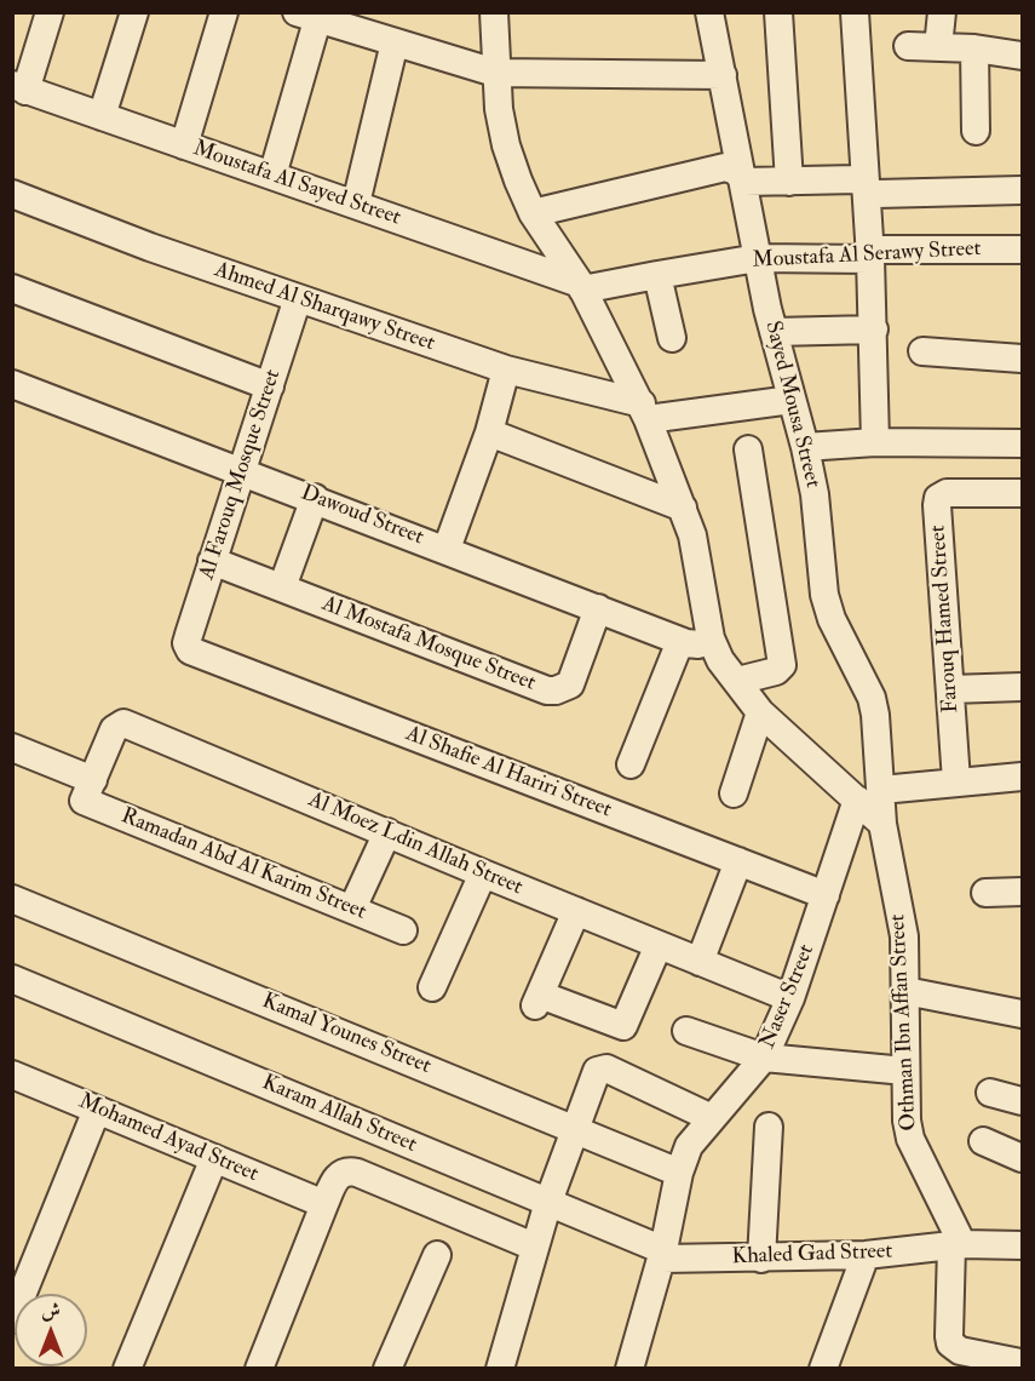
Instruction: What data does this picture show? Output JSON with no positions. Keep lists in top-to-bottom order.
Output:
{
  "streets": {
    "street": [
      "Moustafa Al Sayed Street",
      "Moustafa Al Serawy Street",
      "Ahmed Al Sharqawy Street",
      "Sayed Mousa Street",
      "Al Farouq Mosque Street",
      "Dawoud Street",
      "Farouq Hamed Street",
      "Al Mostafa Mosque Street",
      "Al Shafie Al Hariri Street",
      "Al Moez Ldin Allah Street",
      "Ramadan Abd Al Karim Street",
      "Naser Street",
      "Othman Ibn Affan Street",
      "Kamal Younes Street",
      "Karam Allah Street",
      "Mohamed Ayad Street",
      "Khaled Gad Street"
    ]
  },
  "crossings": [
    ["Moustafa Al Sayed Street", "Moustafa Al Serawy Street"],
    ["Moustafa Al Serawy Street", "Sayed Mousa Street"],
    ["Ahmed Al Sharqawy Street", "Al Farouq Mosque Street"],
    ["Sayed Mousa Street", "Naser Street"],
    ["Sayed Mousa Street", "Othman Ibn Affan Street"],
    ["Al Farouq Mosque Street", "Dawoud Street"],
    ["Al Farouq Mosque Street", "Al Mostafa Mosque Street"],
    ["Al Farouq Mosque Street", "Al Shafie Al Hariri Street"],
    ["Dawoud Street", "Al Mostafa Mosque Street"],
    ["Al Shafie Al Hariri Street", "Naser Street"],
    ["Al Moez Ldin Allah Street", "Ramadan Abd Al Karim Street"],
    ["Al Moez Ldin Allah Street", "Naser Street"],
    ["Naser Street", "Othman Ibn Affan Street"],
    ["Naser Street", "Kamal Younes Street"],
    ["Naser Street", "Karam Allah Street"],
    ["Naser Street", "Khaled Gad Street"],
    ["Othman Ibn Affan Street", "Khaled Gad Street"],
    ["Karam Allah Street", "Khaled Gad Street"]
  ],
  "north": "top"
}
